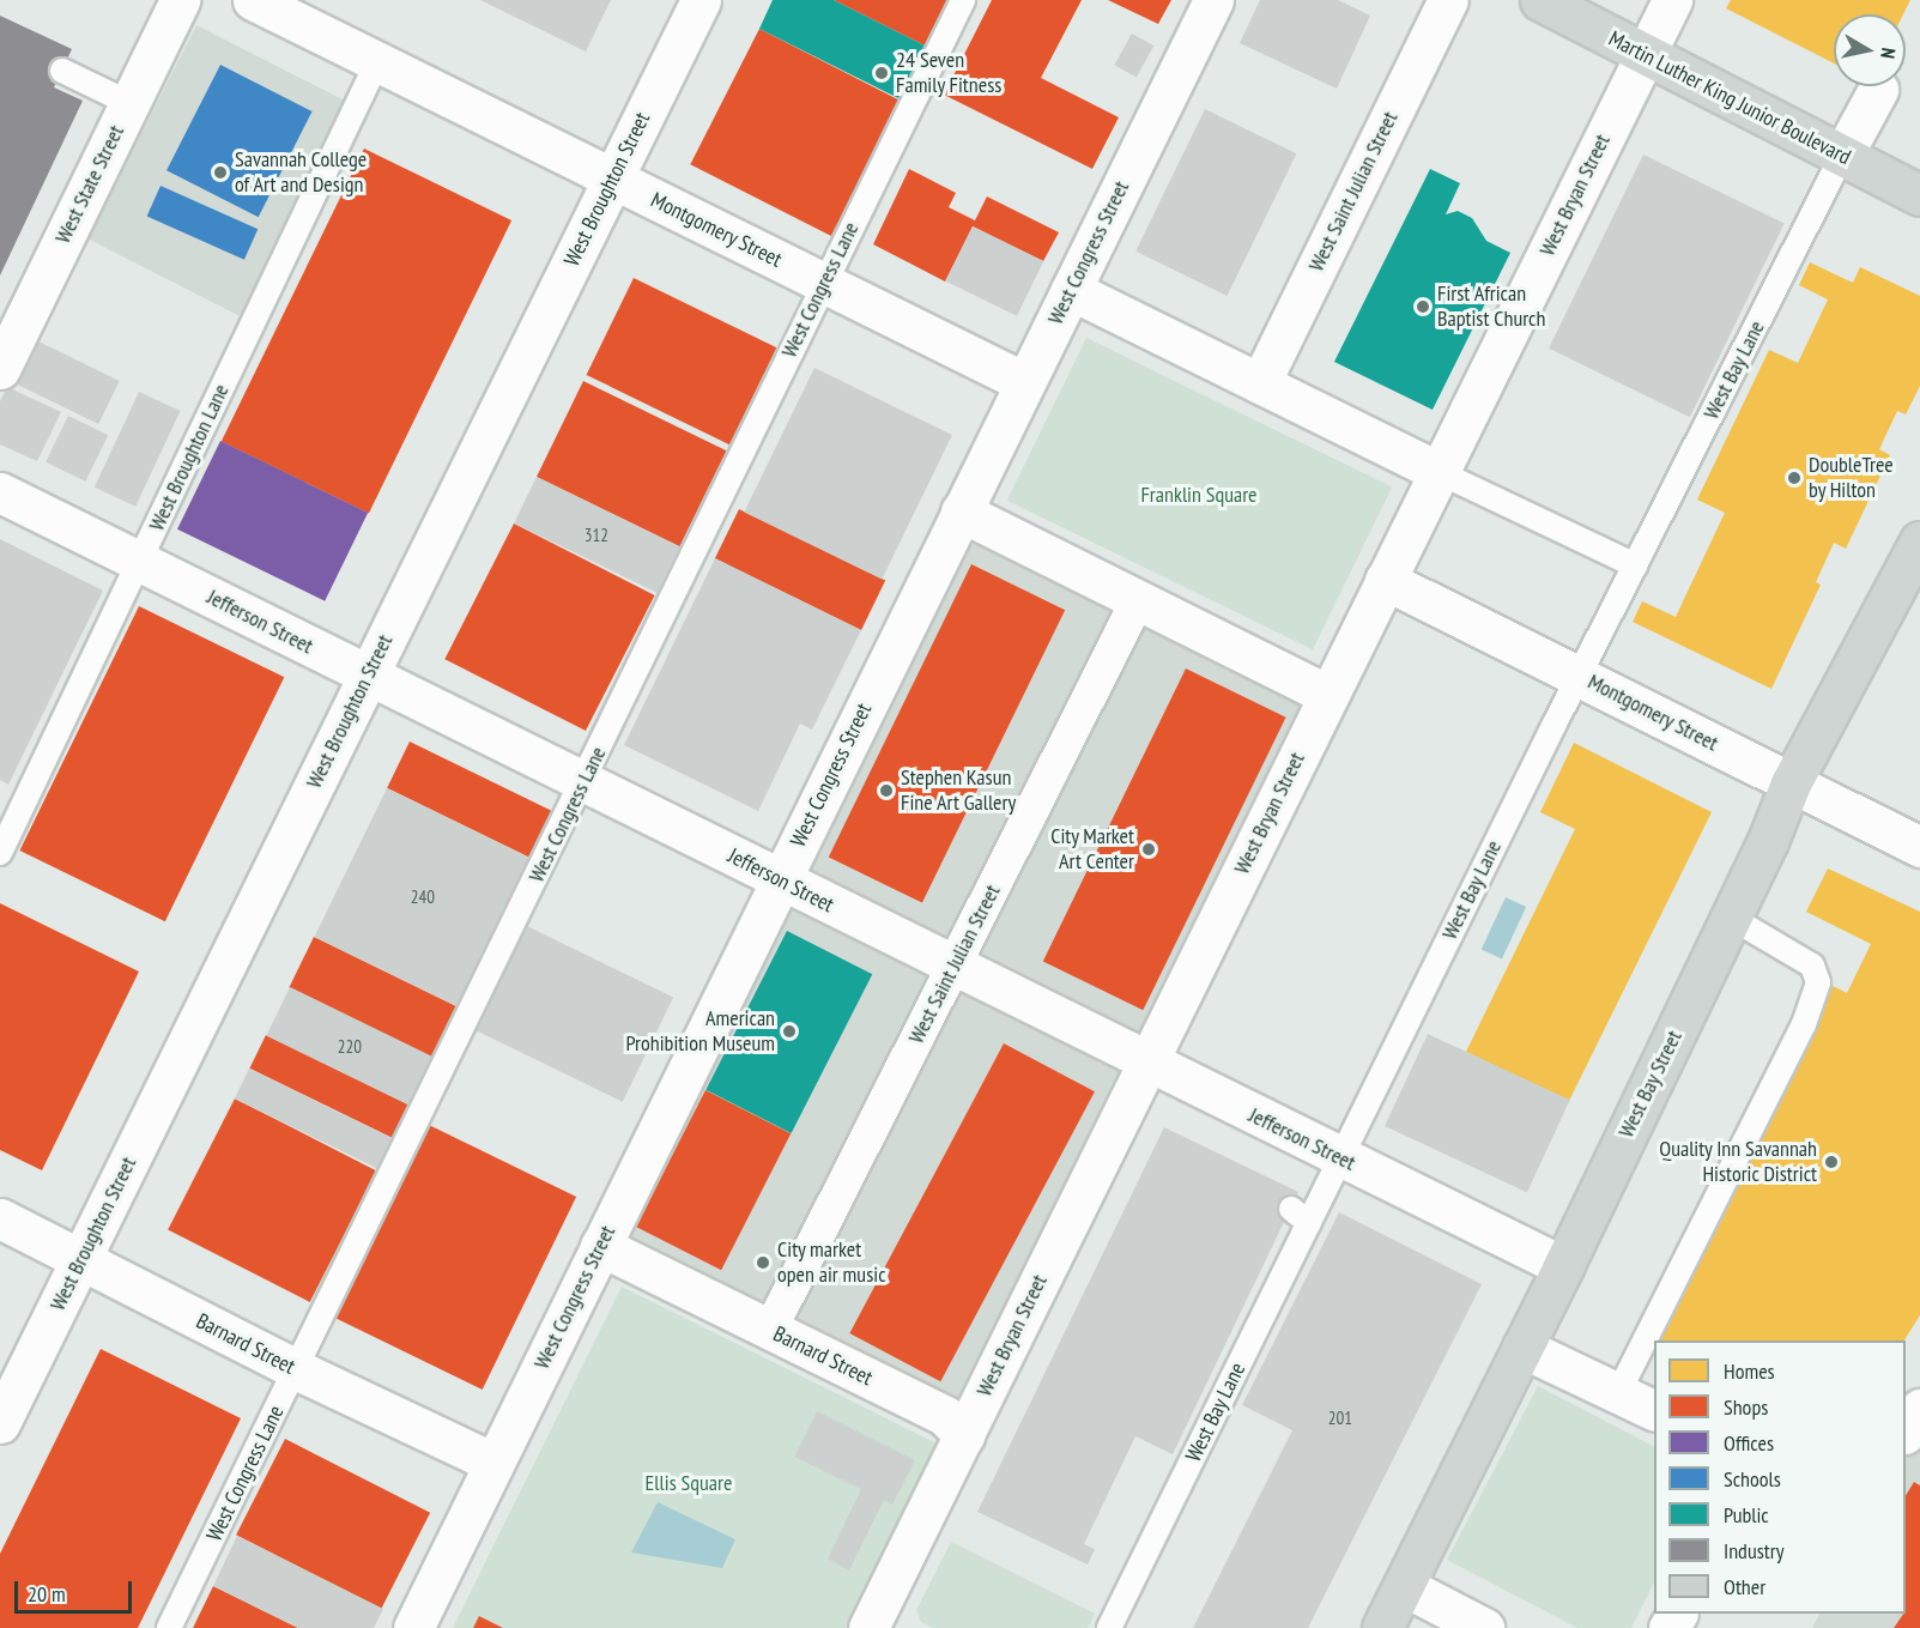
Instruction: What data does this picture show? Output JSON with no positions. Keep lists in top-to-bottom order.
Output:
{
  "streets": {
    "main road": ["Martin Luther King Junior Boulevard", "West Bay Street"],
    "street": [
      "West State Street",
      "West Broughton Street",
      "West Saint Julian Street",
      "West Bryan Street",
      "Montgomery Street",
      "West Congress Street",
      "Jefferson Street",
      "Barnard Street"
    ],
    "lane": ["West Congress Lane", "West Bay Lane", "West Broughton Lane"]
  },
  "crossings": [
    ["Martin Luther King Junior Boulevard", "West Bryan Street"],
    ["Martin Luther King Junior Boulevard", "West Bay Lane"],
    ["West Broughton Street", "Montgomery Street"],
    ["West Broughton Street", "Jefferson Street"],
    ["West Broughton Street", "Barnard Street"],
    ["West Saint Julian Street", "Jefferson Street"],
    ["West Saint Julian Street", "Barnard Street"],
    ["West Bryan Street", "Montgomery Street"],
    ["West Bryan Street", "Jefferson Street"],
    ["West Bryan Street", "Barnard Street"],
    ["Montgomery Street", "West Congress Street"],
    ["Montgomery Street", "West Congress Lane"],
    ["Montgomery Street", "West Bay Lane"],
    ["Montgomery Street", "West Broughton Lane"],
    ["Montgomery Street", "West Bay Street"],
    ["West Congress Street", "Jefferson Street"],
    ["West Congress Street", "Barnard Street"],
    ["West Congress Lane", "Jefferson Street"],
    ["West Congress Lane", "Barnard Street"],
    ["West Bay Lane", "Jefferson Street"],
    ["West Broughton Lane", "Jefferson Street"],
    ["Jefferson Street", "West Bay Street"]
  ],
  "parks": ["Franklin Square", "Ellis Square"],
  "places": [
    "24 Seven Family Fitness",
    "Savannah College of Art and Design",
    "First African Baptist Church",
    "DoubleTree by Hilton",
    "Stephen Kasun Fine Art Gallery",
    "City Market Art Center",
    "American Prohibition Museum",
    "Quality Inn Savannah Historic District",
    "City market open air music"
  ],
  "house_numbers": [
    "312",
    "240",
    "220",
    "201"
  ],
  "legend": [
    "Homes",
    "Shops",
    "Offices",
    "Schools",
    "Public",
    "Industry",
    "Other"
  ],
  "scale_bar": "20 m",
  "north": "right"
}
